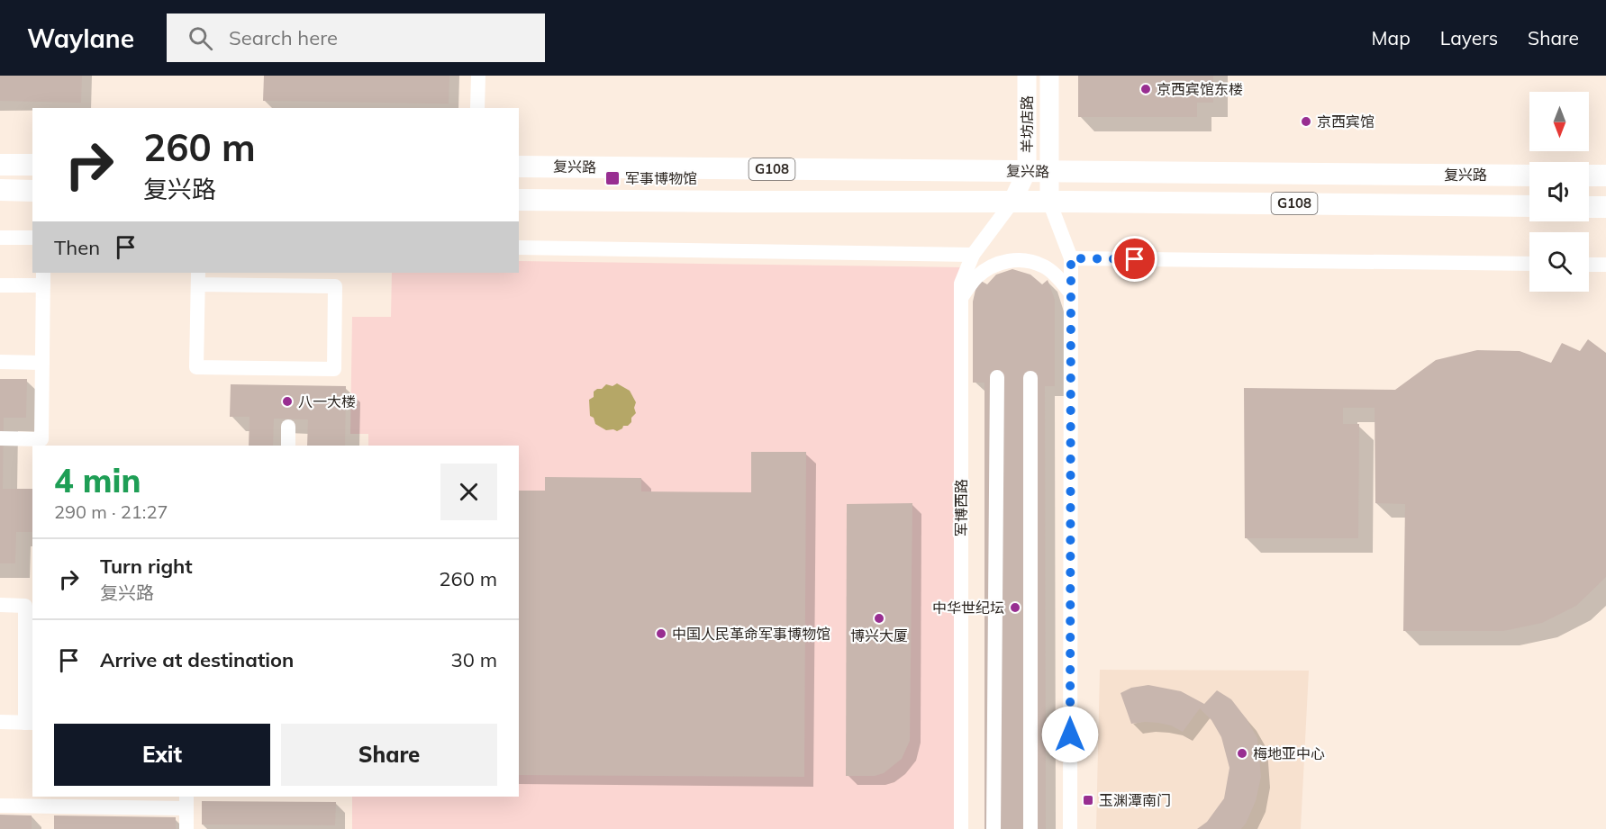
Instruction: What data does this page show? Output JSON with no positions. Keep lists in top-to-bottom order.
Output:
{
  "streets": {
    "highway": ["复兴路", "G108"],
    "main road": ["羊坊店路"],
    "street": ["军博西路"]
  },
  "crossings": [
    ["羊坊店路", "复兴路"],
    ["羊坊店路", "军博西路"],
    ["复兴路", "军博西路"]
  ],
  "places": {
    "other": [
      "京西宾馆东楼",
      "京西宾馆",
      "八一大楼",
      "中华世纪坛",
      "博兴大厦",
      "中国人民革命军事博物馆",
      "梅地亚中心"
    ],
    "transit": ["军事博物馆", "玉渊潭南门"]
  },
  "north": "bottom",
  "page": {
    "header": "Waylane",
    "search": "Search here",
    "nav": ["Map", "Layers", "Share"],
    "turn": ["260 m", "复兴路"],
    "then": "Then",
    "heading": ["4 min", "290 m · 21:27"],
    "list": [
      {
        "name": "Turn right",
        "note": "复兴路",
        "value": "260 m"
      },
      {
        "name": "Arrive at destination",
        "value": "30 m"
      }
    ],
    "buttons": ["Exit", "Share"]
  }
}
